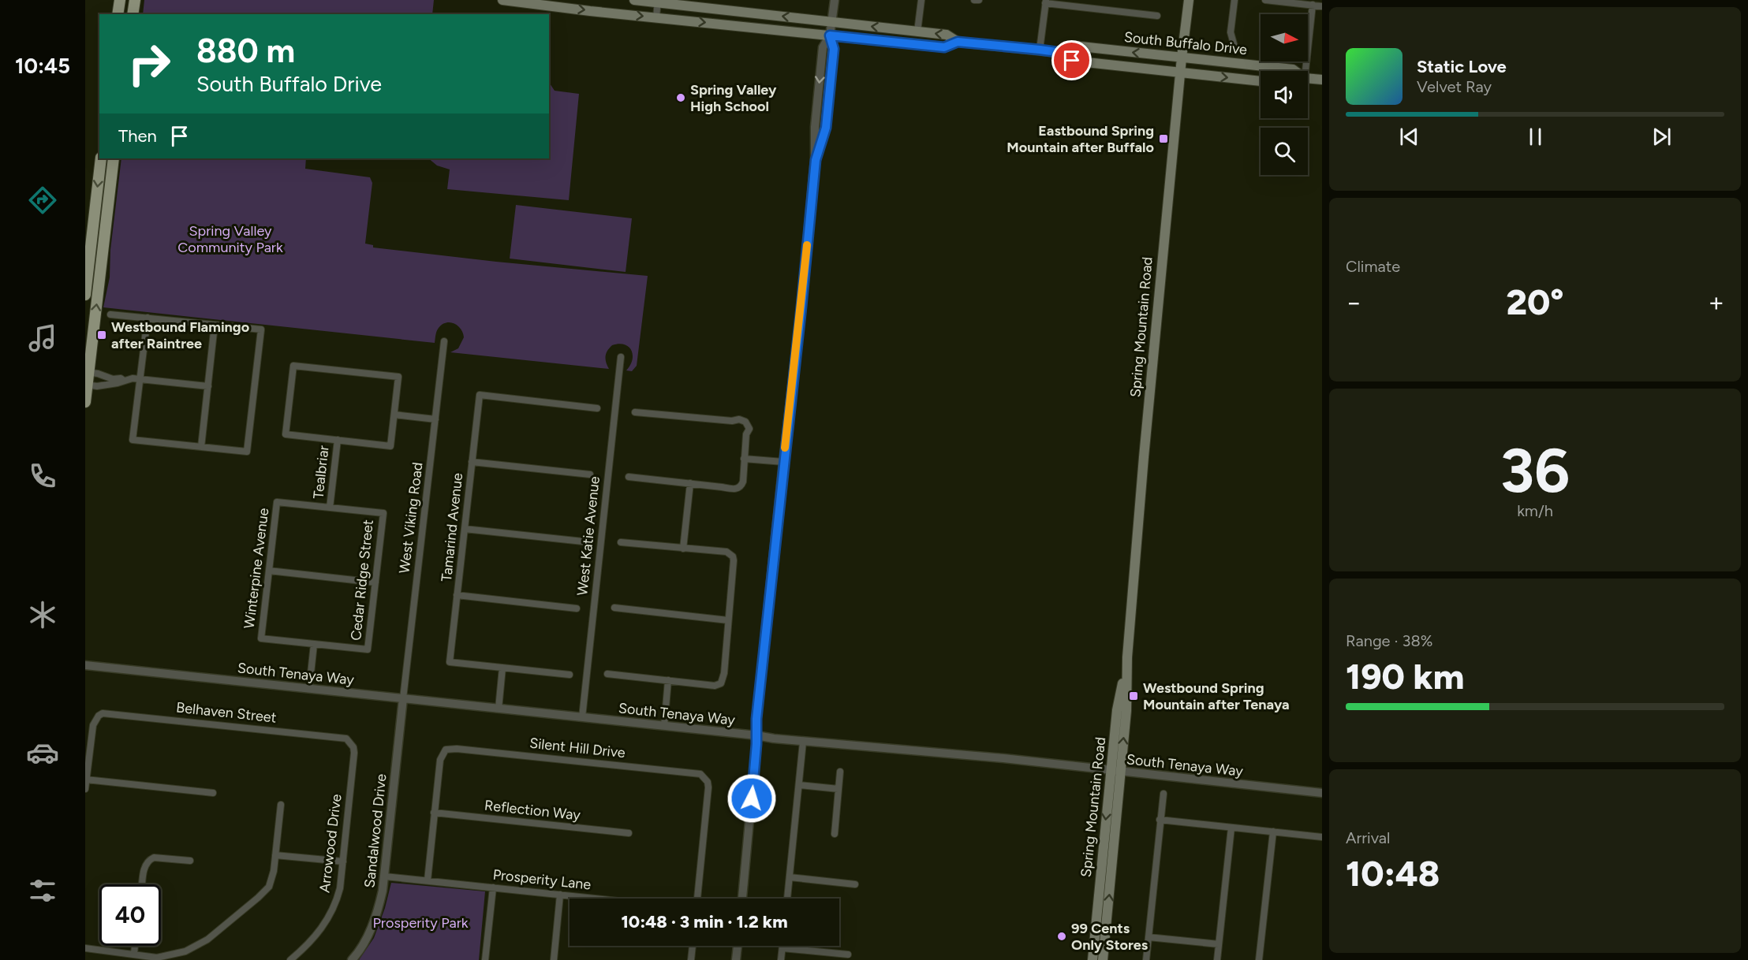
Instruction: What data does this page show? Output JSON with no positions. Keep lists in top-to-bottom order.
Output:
{
  "streets": {
    "main road": ["South Buffalo Drive", "Spring Mountain Road"],
    "street": [
      "Tealbriar",
      "West Viking Road",
      "Tamarind Avenue",
      "West Katie Avenue",
      "Winterpine Avenue",
      "Cedar Ridge Street",
      "South Tenaya Way",
      "Belhaven Street",
      "Silent Hill Drive",
      "Reflection Way",
      "Sandalwood Drive",
      "Arrowood Drive",
      "Prosperity Lane"
    ]
  },
  "crossings": [
    ["South Buffalo Drive", "Spring Mountain Road"],
    ["Spring Mountain Road", "South Tenaya Way"],
    ["Tealbriar", "Winterpine Avenue"],
    ["Tealbriar", "Cedar Ridge Street"],
    ["West Viking Road", "South Tenaya Way"],
    ["West Viking Road", "Sandalwood Drive"],
    ["West Katie Avenue", "South Tenaya Way"],
    ["Winterpine Avenue", "Cedar Ridge Street"],
    ["South Tenaya Way", "Sandalwood Drive"],
    ["Belhaven Street", "Arrowood Drive"],
    ["Silent Hill Drive", "Reflection Way"],
    ["Sandalwood Drive", "Prosperity Lane"]
  ],
  "parks": ["Spring Valley Community Park", "Prosperity Park"],
  "places": {
    "other": ["Spring Valley High School", "99 Cents Only Stores"],
    "transit": ["Eastbound Spring Mountain after Buffalo", "Westbound Flamingo after Raintree", "Westbound Spring Mountain after Tenaya"]
  },
  "north": "right",
  "page": {
    "tabs": "10:45",
    "turn": ["880 m", "South Buffalo Drive"],
    "song": ["Static Love", "Velvet Ray"],
    "then": "Then",
    "tile": [
      "Climate",
      ["36", "km/h"],
      ["Range · 38%", "190 km"],
      ["Arrival", "10:48"]
    ],
    "heat": ["−", "20°", "+"],
    "limit": "40",
    "trip": "10:48 · 3 min · 1.2 km"
  }
}
